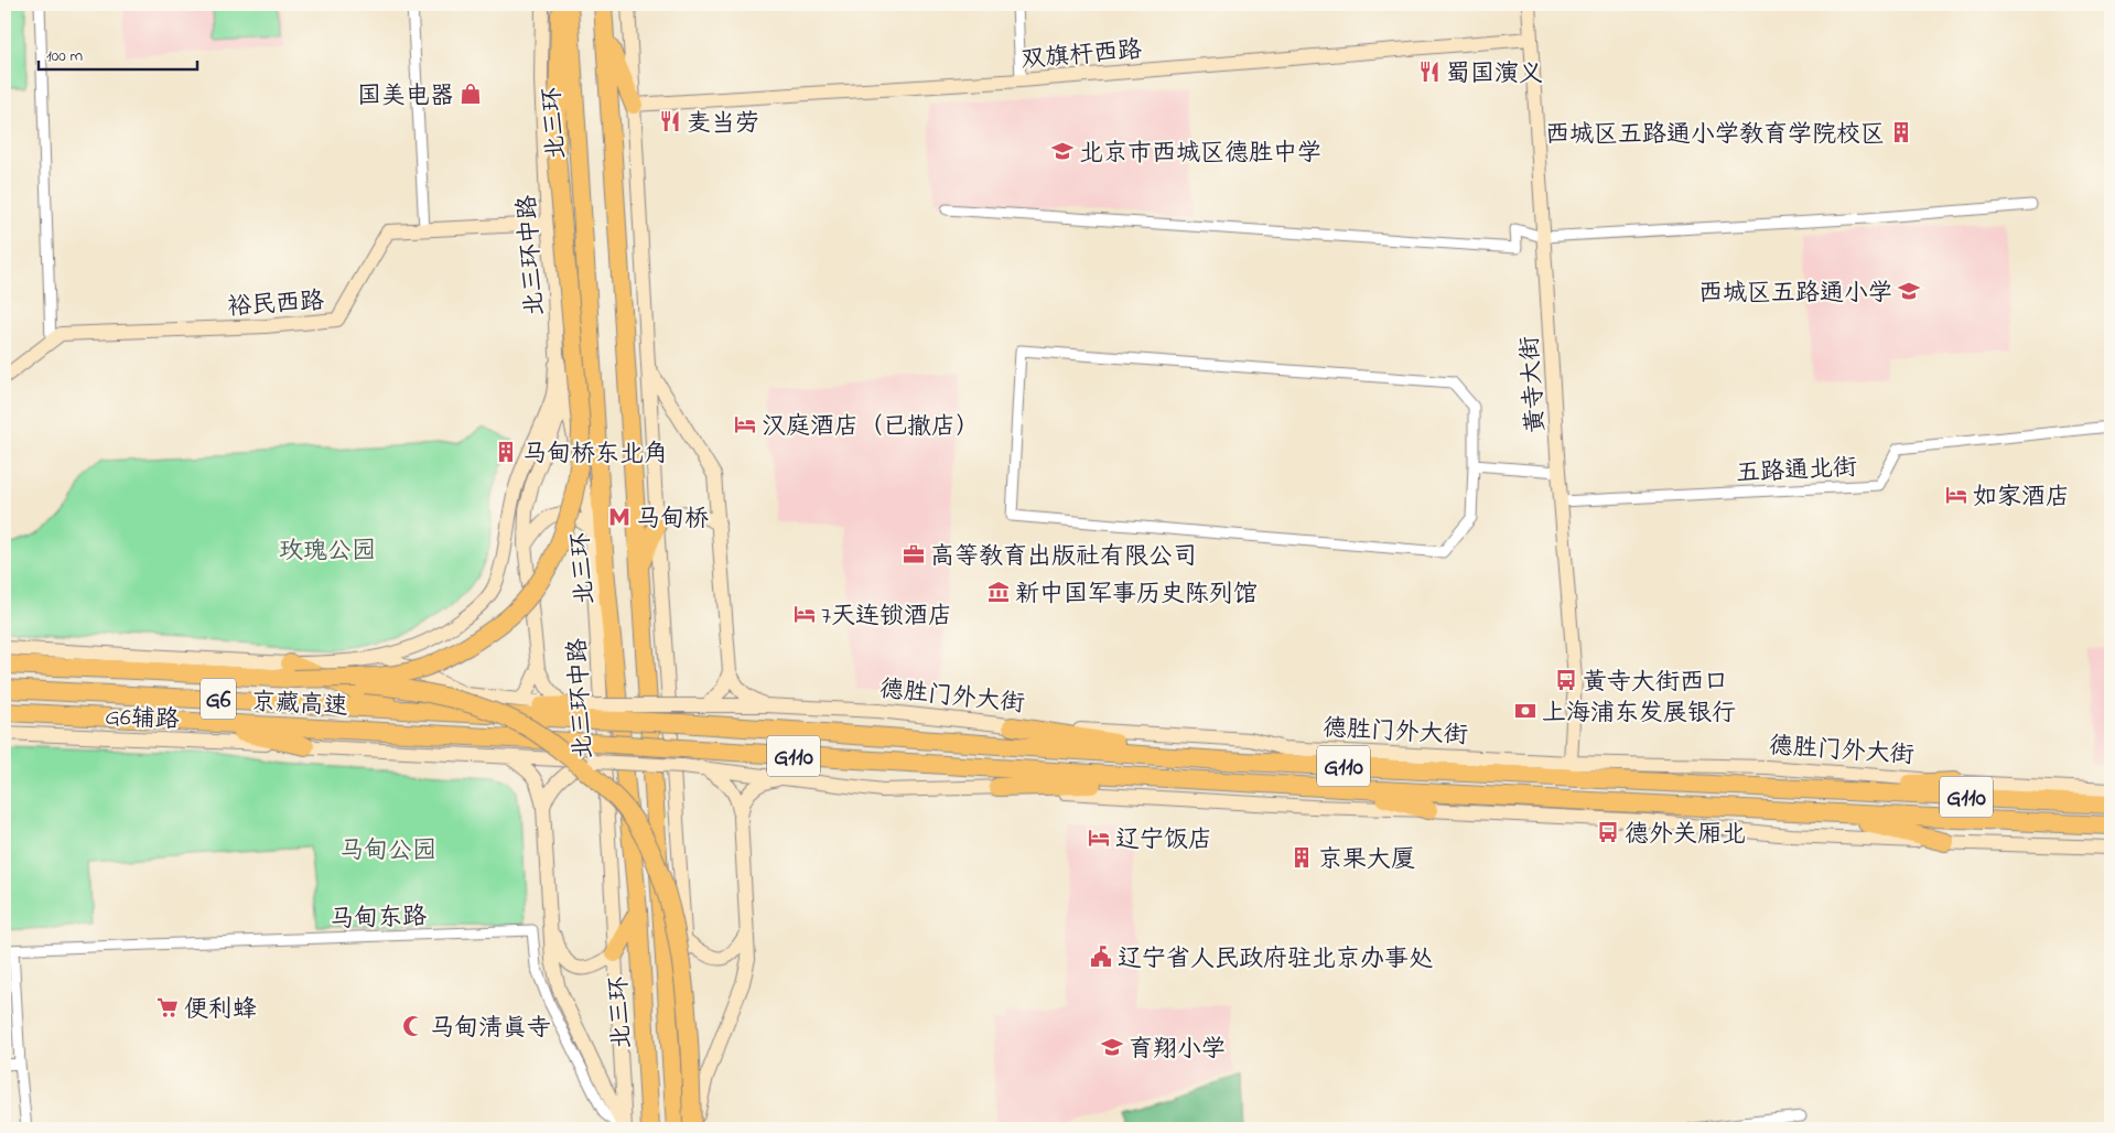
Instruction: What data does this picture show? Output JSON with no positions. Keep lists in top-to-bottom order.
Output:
{
  "streets": {
    "highway": [
      "北三环",
      "德胜门外大街",
      "G6",
      "京藏高速",
      "G110"
    ],
    "main road": [
      "双旗杆西路",
      "北三环中路",
      "裕民西路",
      "黄寺大街",
      "G6辅路"
    ],
    "street": ["五路通北街", "马甸东路"]
  },
  "crossings": [
    ["双旗杆西路", "黄寺大街"],
    ["北三环中路", "裕民西路"],
    ["北三环中路", "马甸东路"],
    ["黄寺大街", "五路通北街"],
    ["黄寺大街", "德胜门外大街"],
    ["德胜门外大街", "G6"],
    ["G6", "京藏高速"],
    ["京藏高速", "G110"]
  ],
  "parks": ["玫瑰公园", "马甸公园"],
  "places": {
    "restaurant": ["蜀国演义", "麦当劳"],
    "shop": ["国美电器"],
    "building": ["西城区五路通小学教育学院校区", "马甸桥东北角", "京果大厦"],
    "school or university": ["北京市西城区德胜中学", "西城区五路通小学", "育翔小学"],
    "hotel": [
      "汉庭酒店（已撤店）",
      "如家酒店",
      "7天连锁酒店",
      "辽宁饭店"
    ],
    "metro station": ["马甸桥"],
    "office": ["高等教育出版社有限公司"],
    "museum": ["新中国军事历史陈列馆"],
    "bus stop": ["黄寺大街西口", "德外关厢北"],
    "bank": ["上海浦东发展银行"],
    "public building": ["辽宁省人民政府驻北京办事处"],
    "supermarket": ["便利蜂"],
    "mosque": ["马甸清真寺"]
  },
  "scale_bar": "100 m"
}
